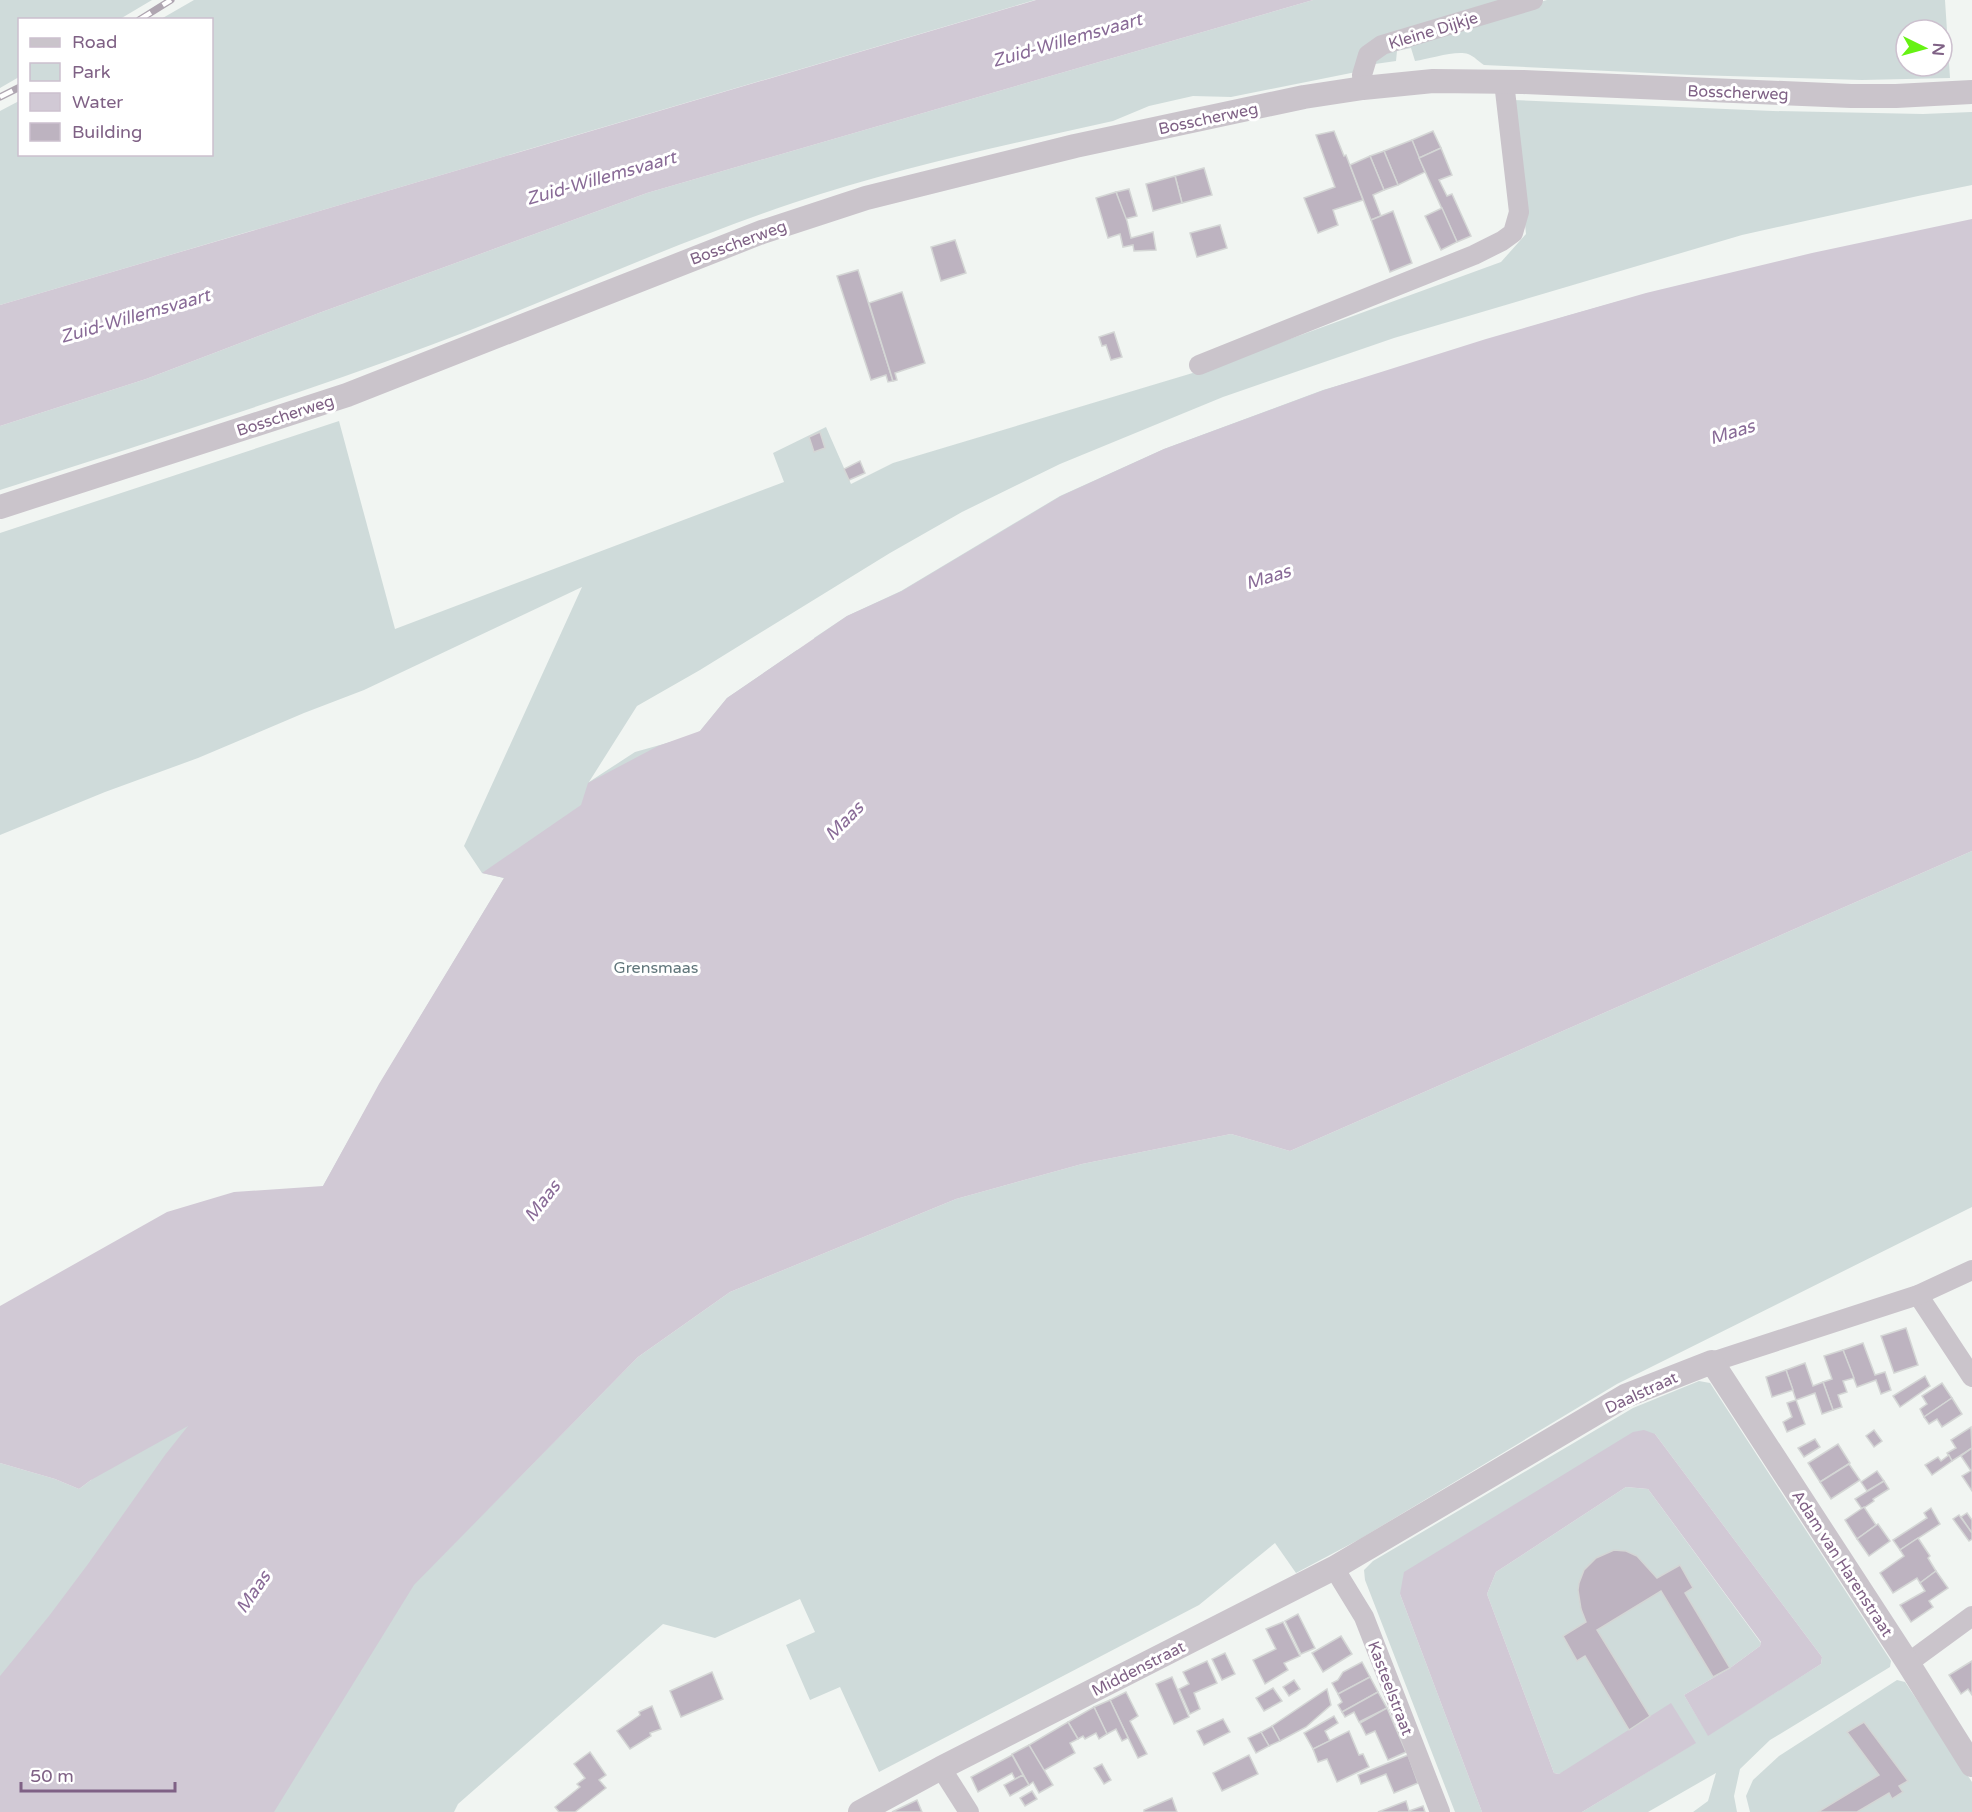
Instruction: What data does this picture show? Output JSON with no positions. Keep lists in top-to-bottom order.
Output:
{
  "streets": {
    "street": [
      "Kleine Dijkje",
      "Bosscherweg",
      "Daalstraat",
      "Adam van Harenstraat",
      "Middenstraat",
      "Kasteelstraat"
    ]
  },
  "crossings": [
    ["Kleine Dijkje", "Bosscherweg"],
    ["Daalstraat", "Adam van Harenstraat"],
    ["Daalstraat", "Middenstraat"],
    ["Daalstraat", "Kasteelstraat"],
    ["Middenstraat", "Kasteelstraat"]
  ],
  "water": ["Zuid-Willemsvaart", "Maas"],
  "parks": ["Grensmaas"],
  "legend": [
    "Road",
    "Park",
    "Water",
    "Building"
  ],
  "scale_bar": "50 m",
  "north": "right"
}
